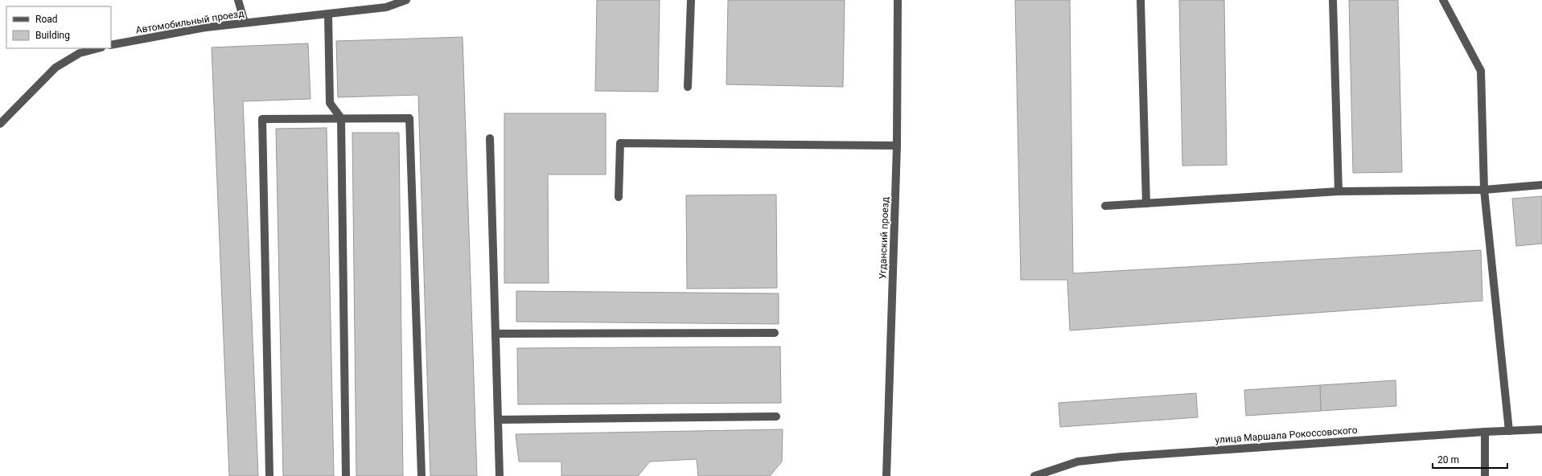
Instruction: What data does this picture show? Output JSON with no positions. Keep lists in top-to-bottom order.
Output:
{
  "streets": {
    "street": ["Автомобильный проезд", "Угданский проезд", "улица Маршала Рокоссовского"]
  },
  "legend": ["Road", "Building"],
  "scale_bar": "20 m"
}
